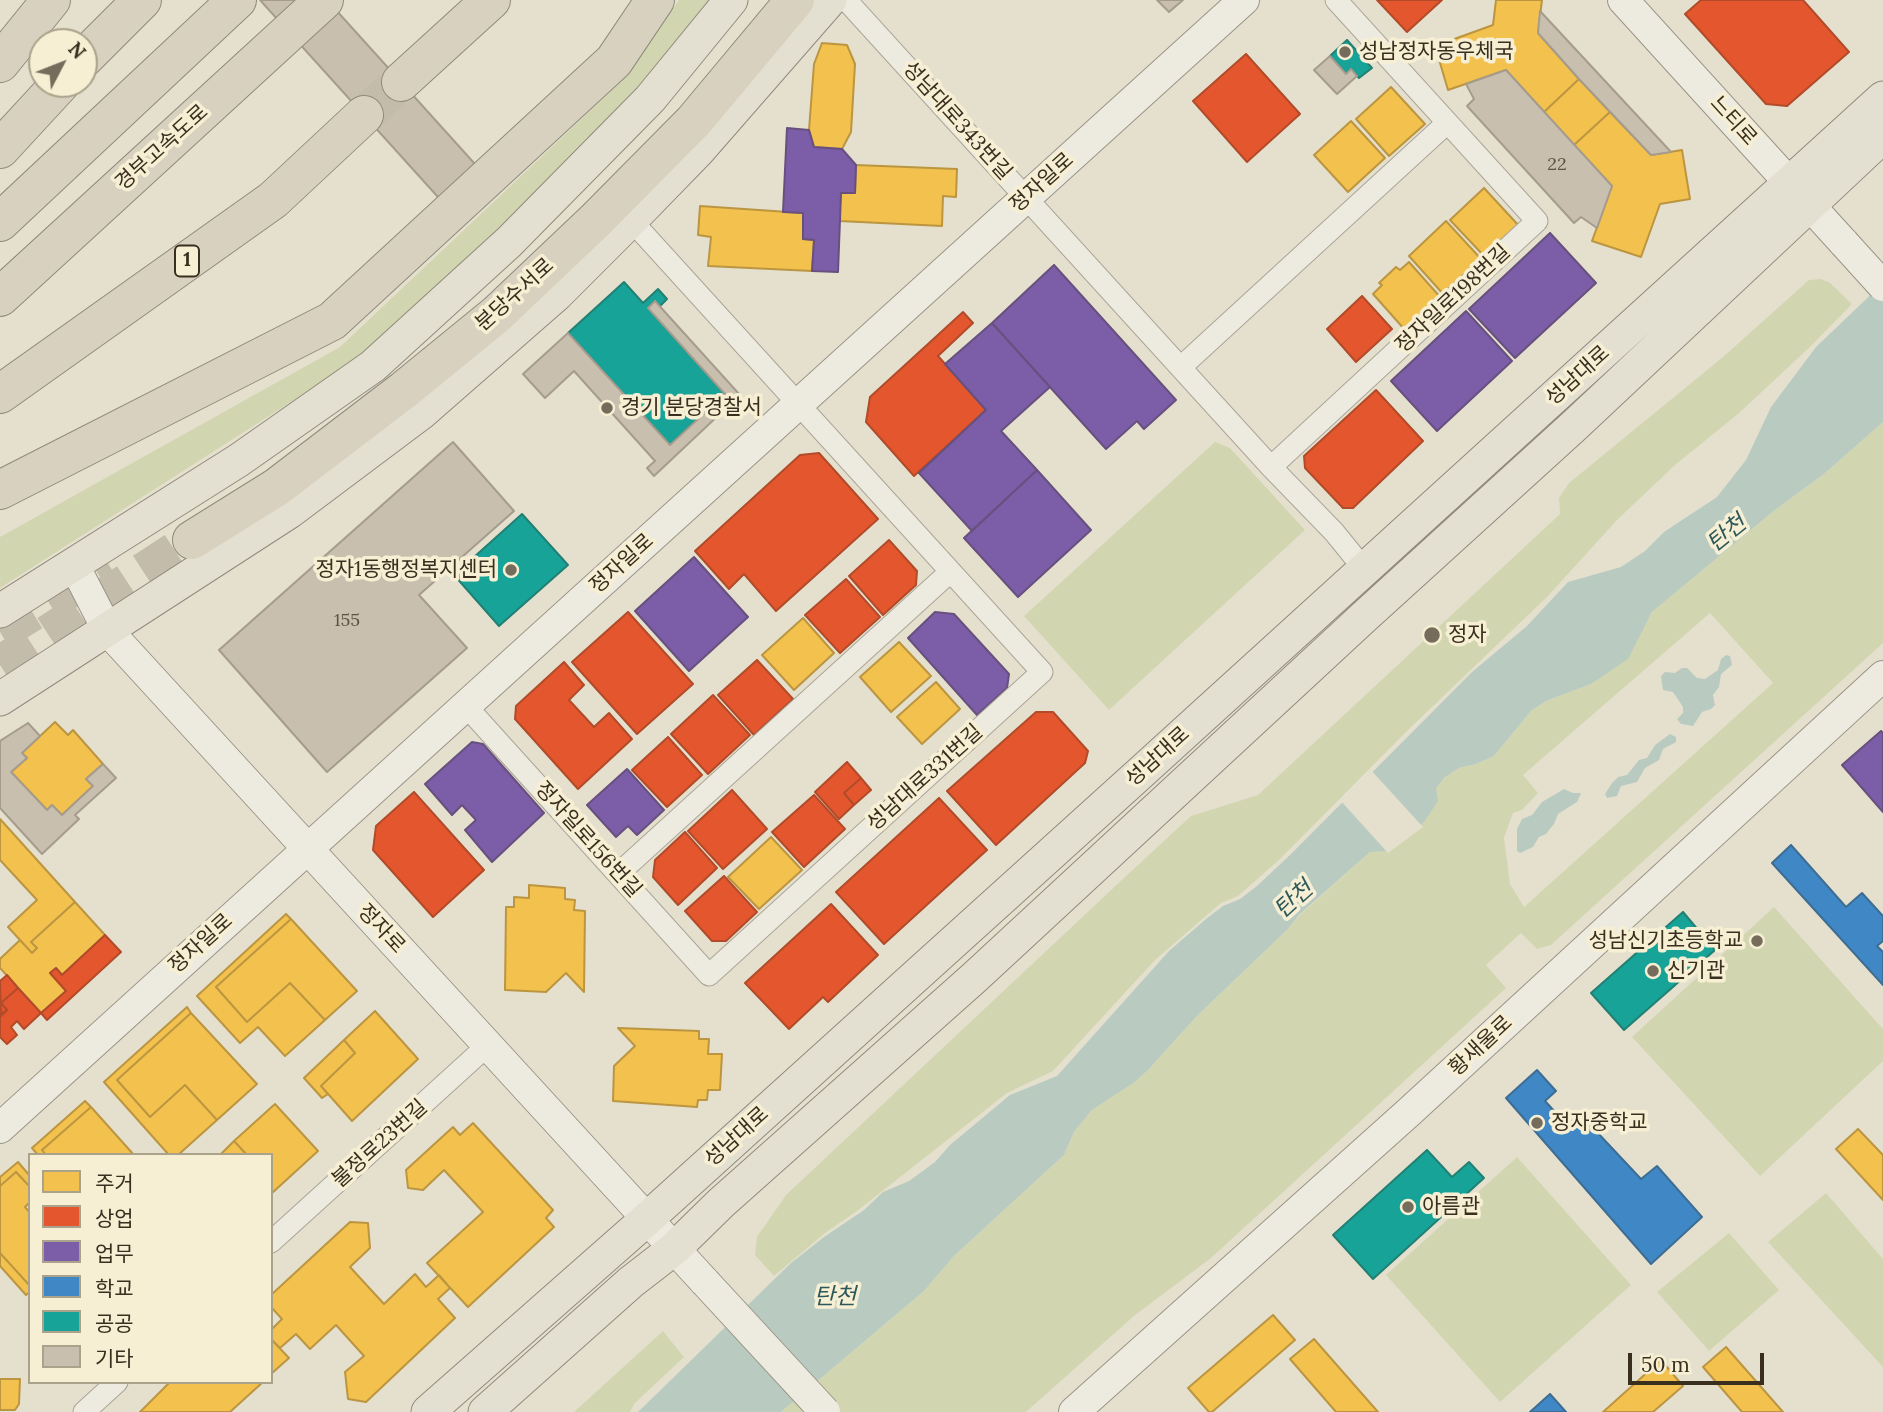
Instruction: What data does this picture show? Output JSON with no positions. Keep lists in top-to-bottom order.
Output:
{
  "streets": {
    "highway": ["경부고속도로", "1", "분당수서로"],
    "main road": ["성남대로"],
    "street": [
      "성남대로343번길",
      "느티로",
      "정자일로",
      "정자일로198번길",
      "성남대로331번길",
      "정자일로156번길",
      "정자로",
      "황새울로",
      "불정로23번길"
    ]
  },
  "crossings": [
    ["성남대로343번길", "정자일로"],
    ["성남대로343번길", "정자일로198번길"],
    ["성남대로343번길", "성남대로"],
    ["느티로", "성남대로"],
    ["정자일로", "성남대로331번길"],
    ["정자일로", "정자일로156번길"],
    ["정자일로", "정자로"],
    ["성남대로", "정자로"],
    ["성남대로331번길", "정자일로156번길"],
    ["정자로", "불정로23번길"]
  ],
  "water": ["탄천"],
  "places": [
    "성남정자동우체국",
    "경기 분당경찰서",
    "정자1동행정복지센터",
    "정자",
    "성남신기초등학교",
    "신기관",
    "정자중학교",
    "아름관"
  ],
  "house_numbers": ["22", "155"],
  "legend": [
    "주거",
    "상업",
    "업무",
    "학교",
    "공공",
    "기타"
  ],
  "scale_bar": "50 m",
  "north": "top right"
}
